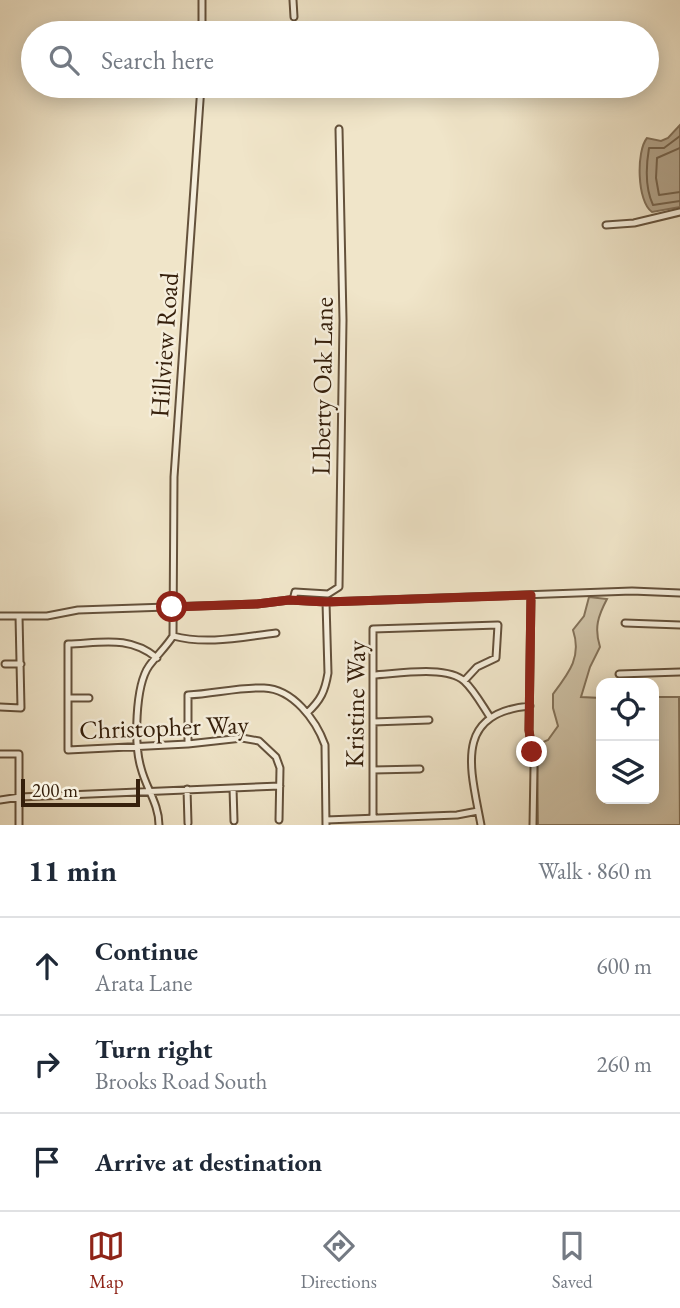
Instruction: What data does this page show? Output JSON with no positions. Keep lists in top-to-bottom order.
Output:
{
  "streets": {
    "street": [
      "Hillview Road",
      "LIberty Oak Lane",
      "Kristine Way",
      "Christopher Way"
    ]
  },
  "scale_bar": "200 m",
  "page": {
    "search": "Search here",
    "scale": "200 m",
    "heading": ["11 min", "Walk · 860 m"],
    "list": [
      ["Continue", "Arata Lane", "600 m"],
      ["Turn right", "Brooks Road South", "260 m"],
      "Arrive at destination"
    ],
    "nav": ["Map", "Directions", "Saved"]
  }
}
